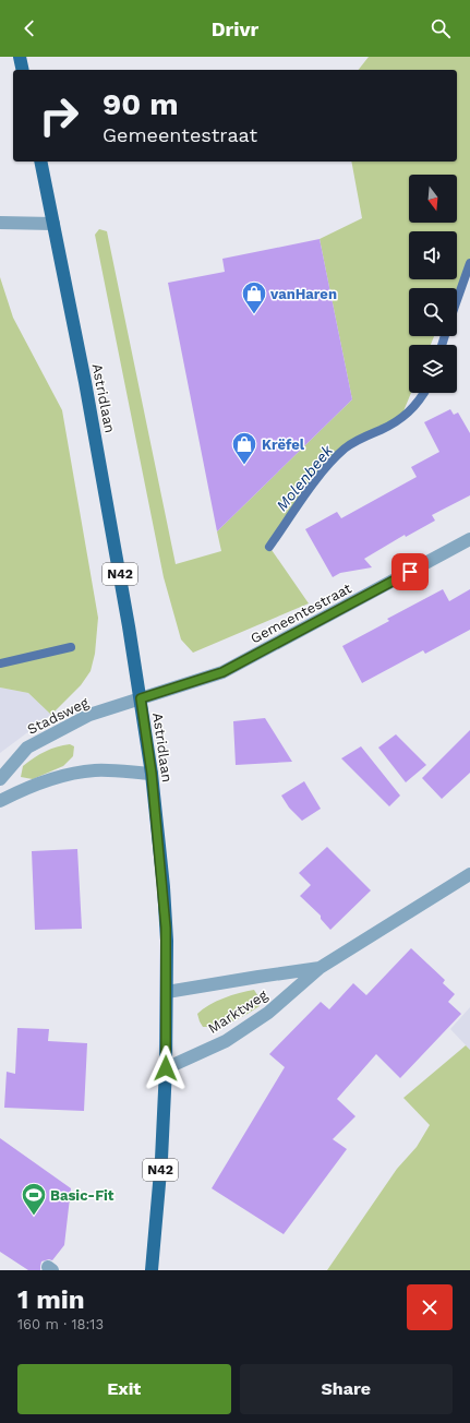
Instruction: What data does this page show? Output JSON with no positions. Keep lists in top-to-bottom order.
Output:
{
  "streets": {
    "main road": ["Astridlaan", "N42"],
    "street": ["Gemeentestraat", "Stadsweg", "Marktweg"]
  },
  "crossings": [
    ["Astridlaan", "Gemeentestraat"],
    ["Astridlaan", "Stadsweg"],
    ["Astridlaan", "Marktweg"],
    ["Gemeentestraat", "Stadsweg"]
  ],
  "water": ["Molenbeek"],
  "places": {
    "shop": ["vanHaren", "Krëfel"],
    "sports": ["Basic-Fit"]
  },
  "north": "bottom",
  "page": {
    "header": "Drivr",
    "turn": ["90 m", "Gemeentestraat"],
    "heading": ["1 min", "160 m · 18:13"],
    "buttons": ["Exit", "Share"]
  }
}
